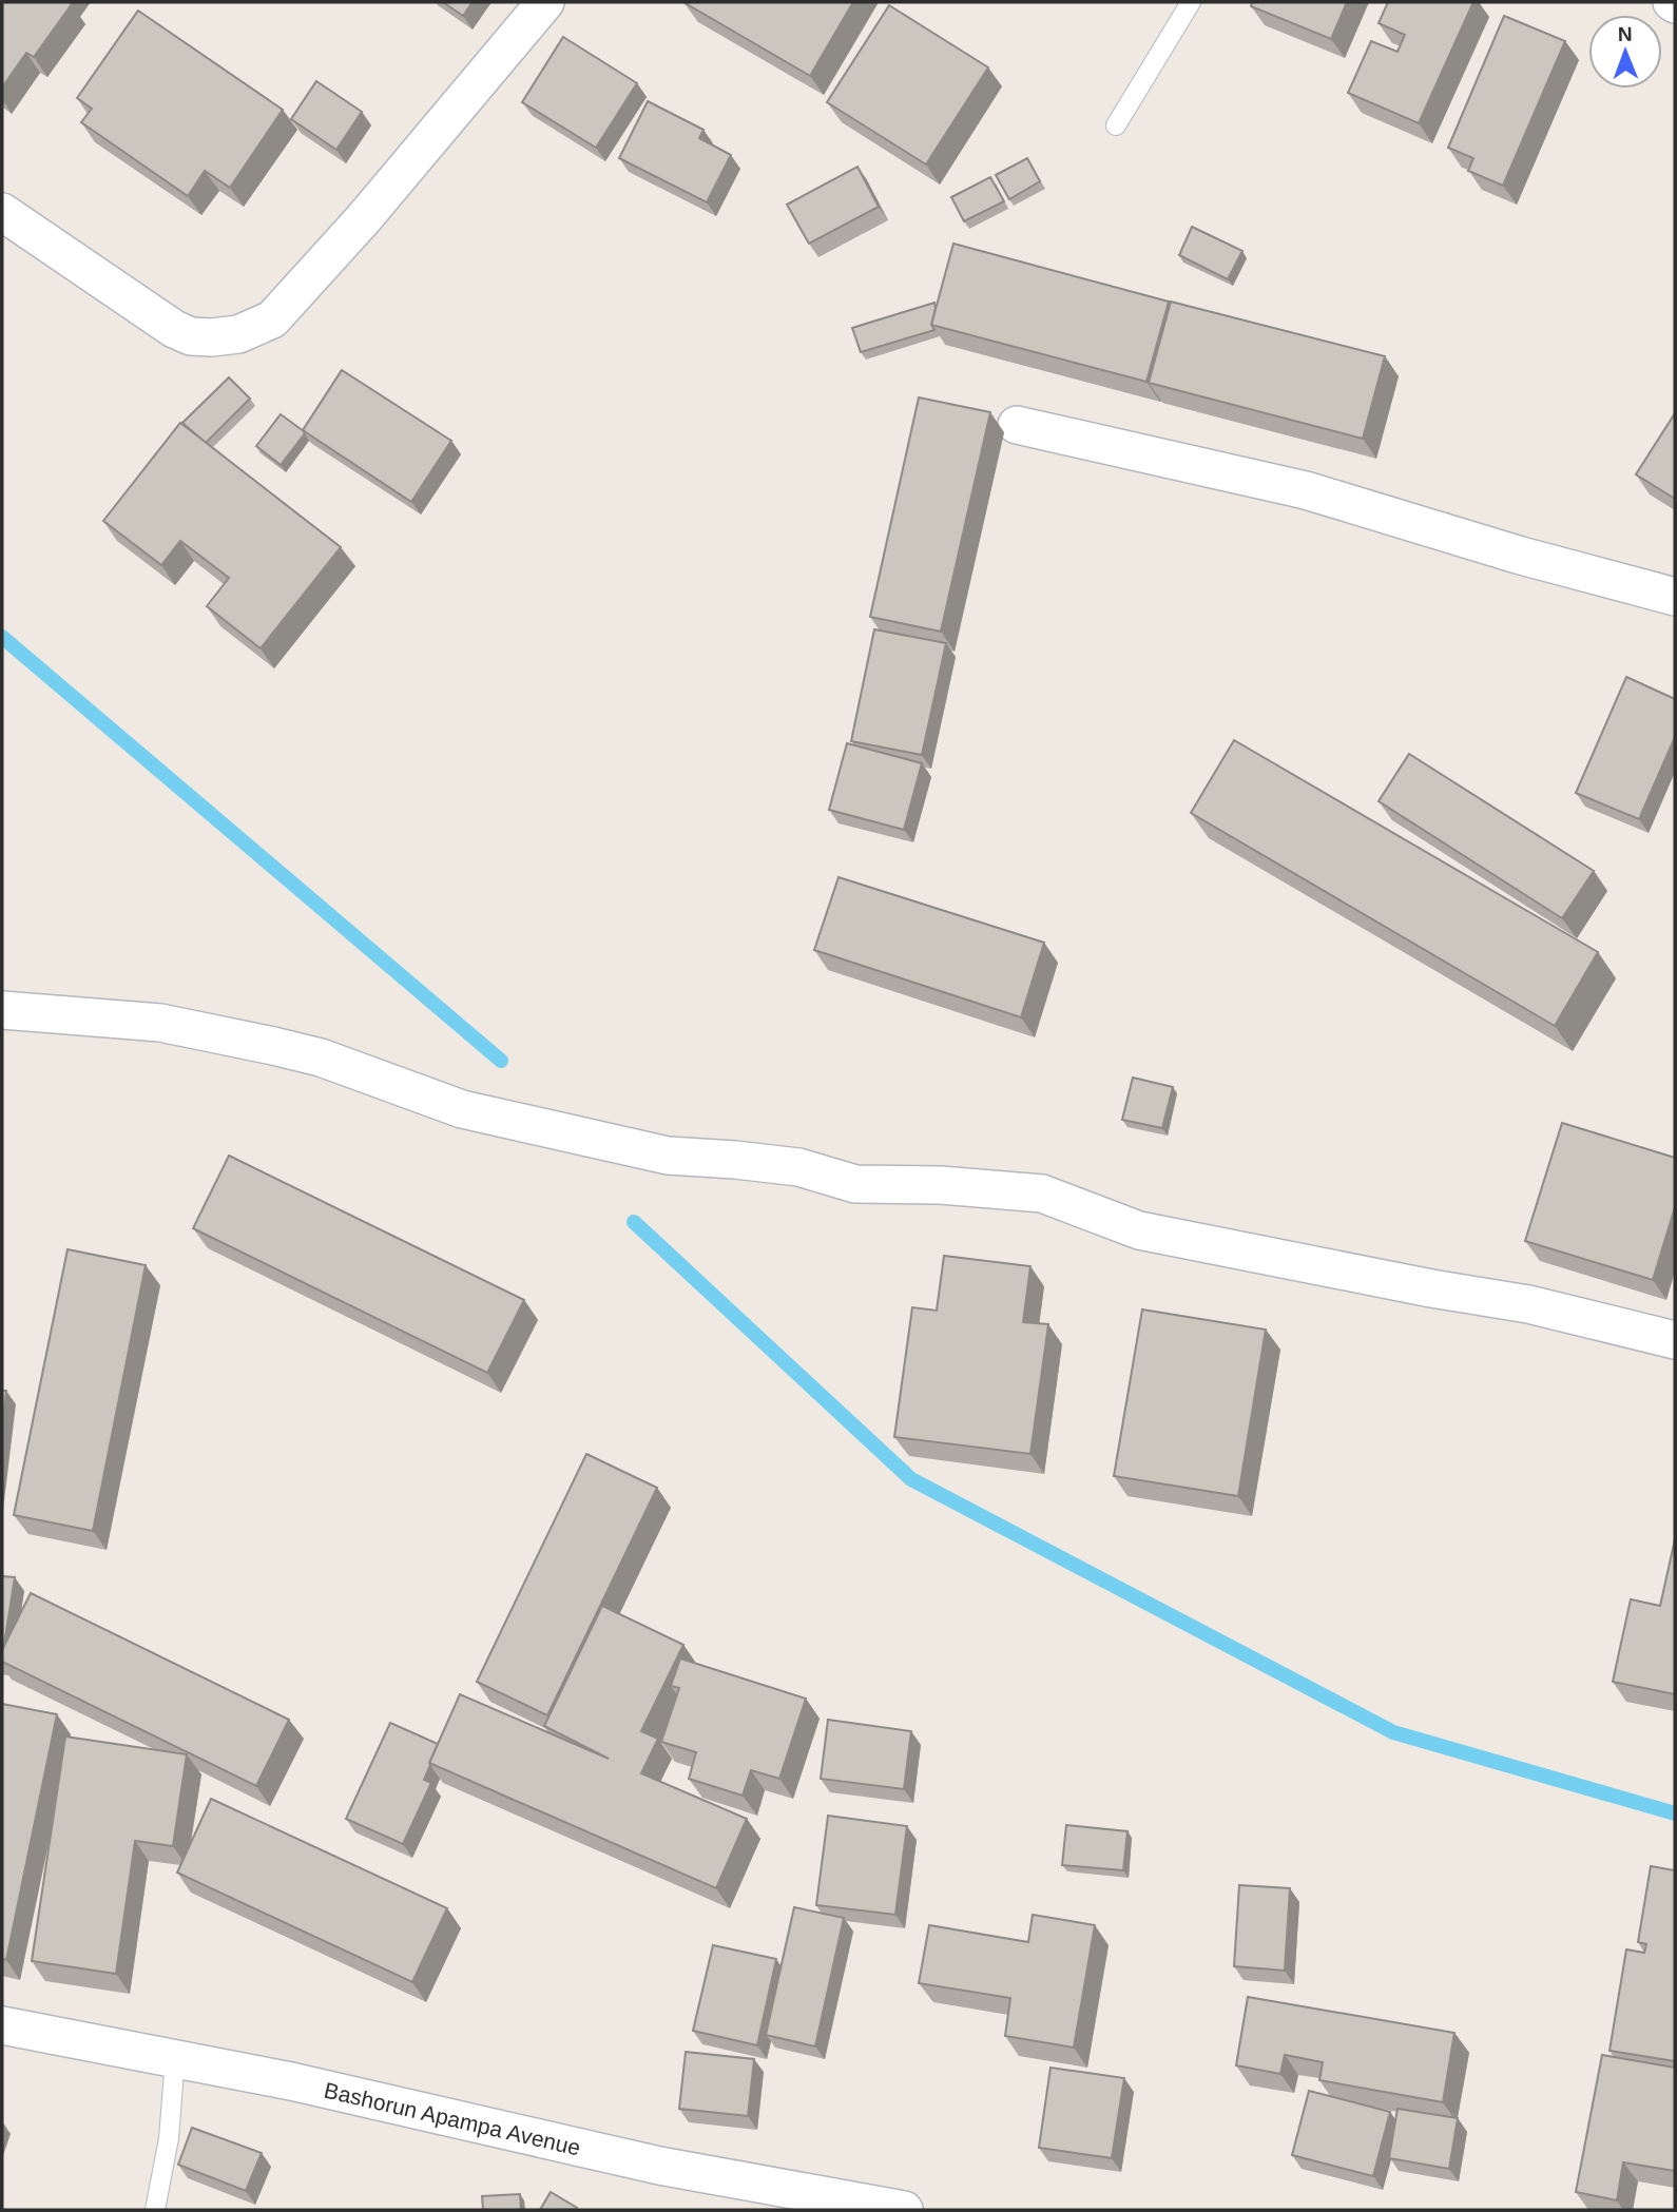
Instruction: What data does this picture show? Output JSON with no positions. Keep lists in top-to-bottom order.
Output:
{
  "streets": {
    "street": ["Bashorun Apampa Avenue"]
  },
  "north": "top"
}
